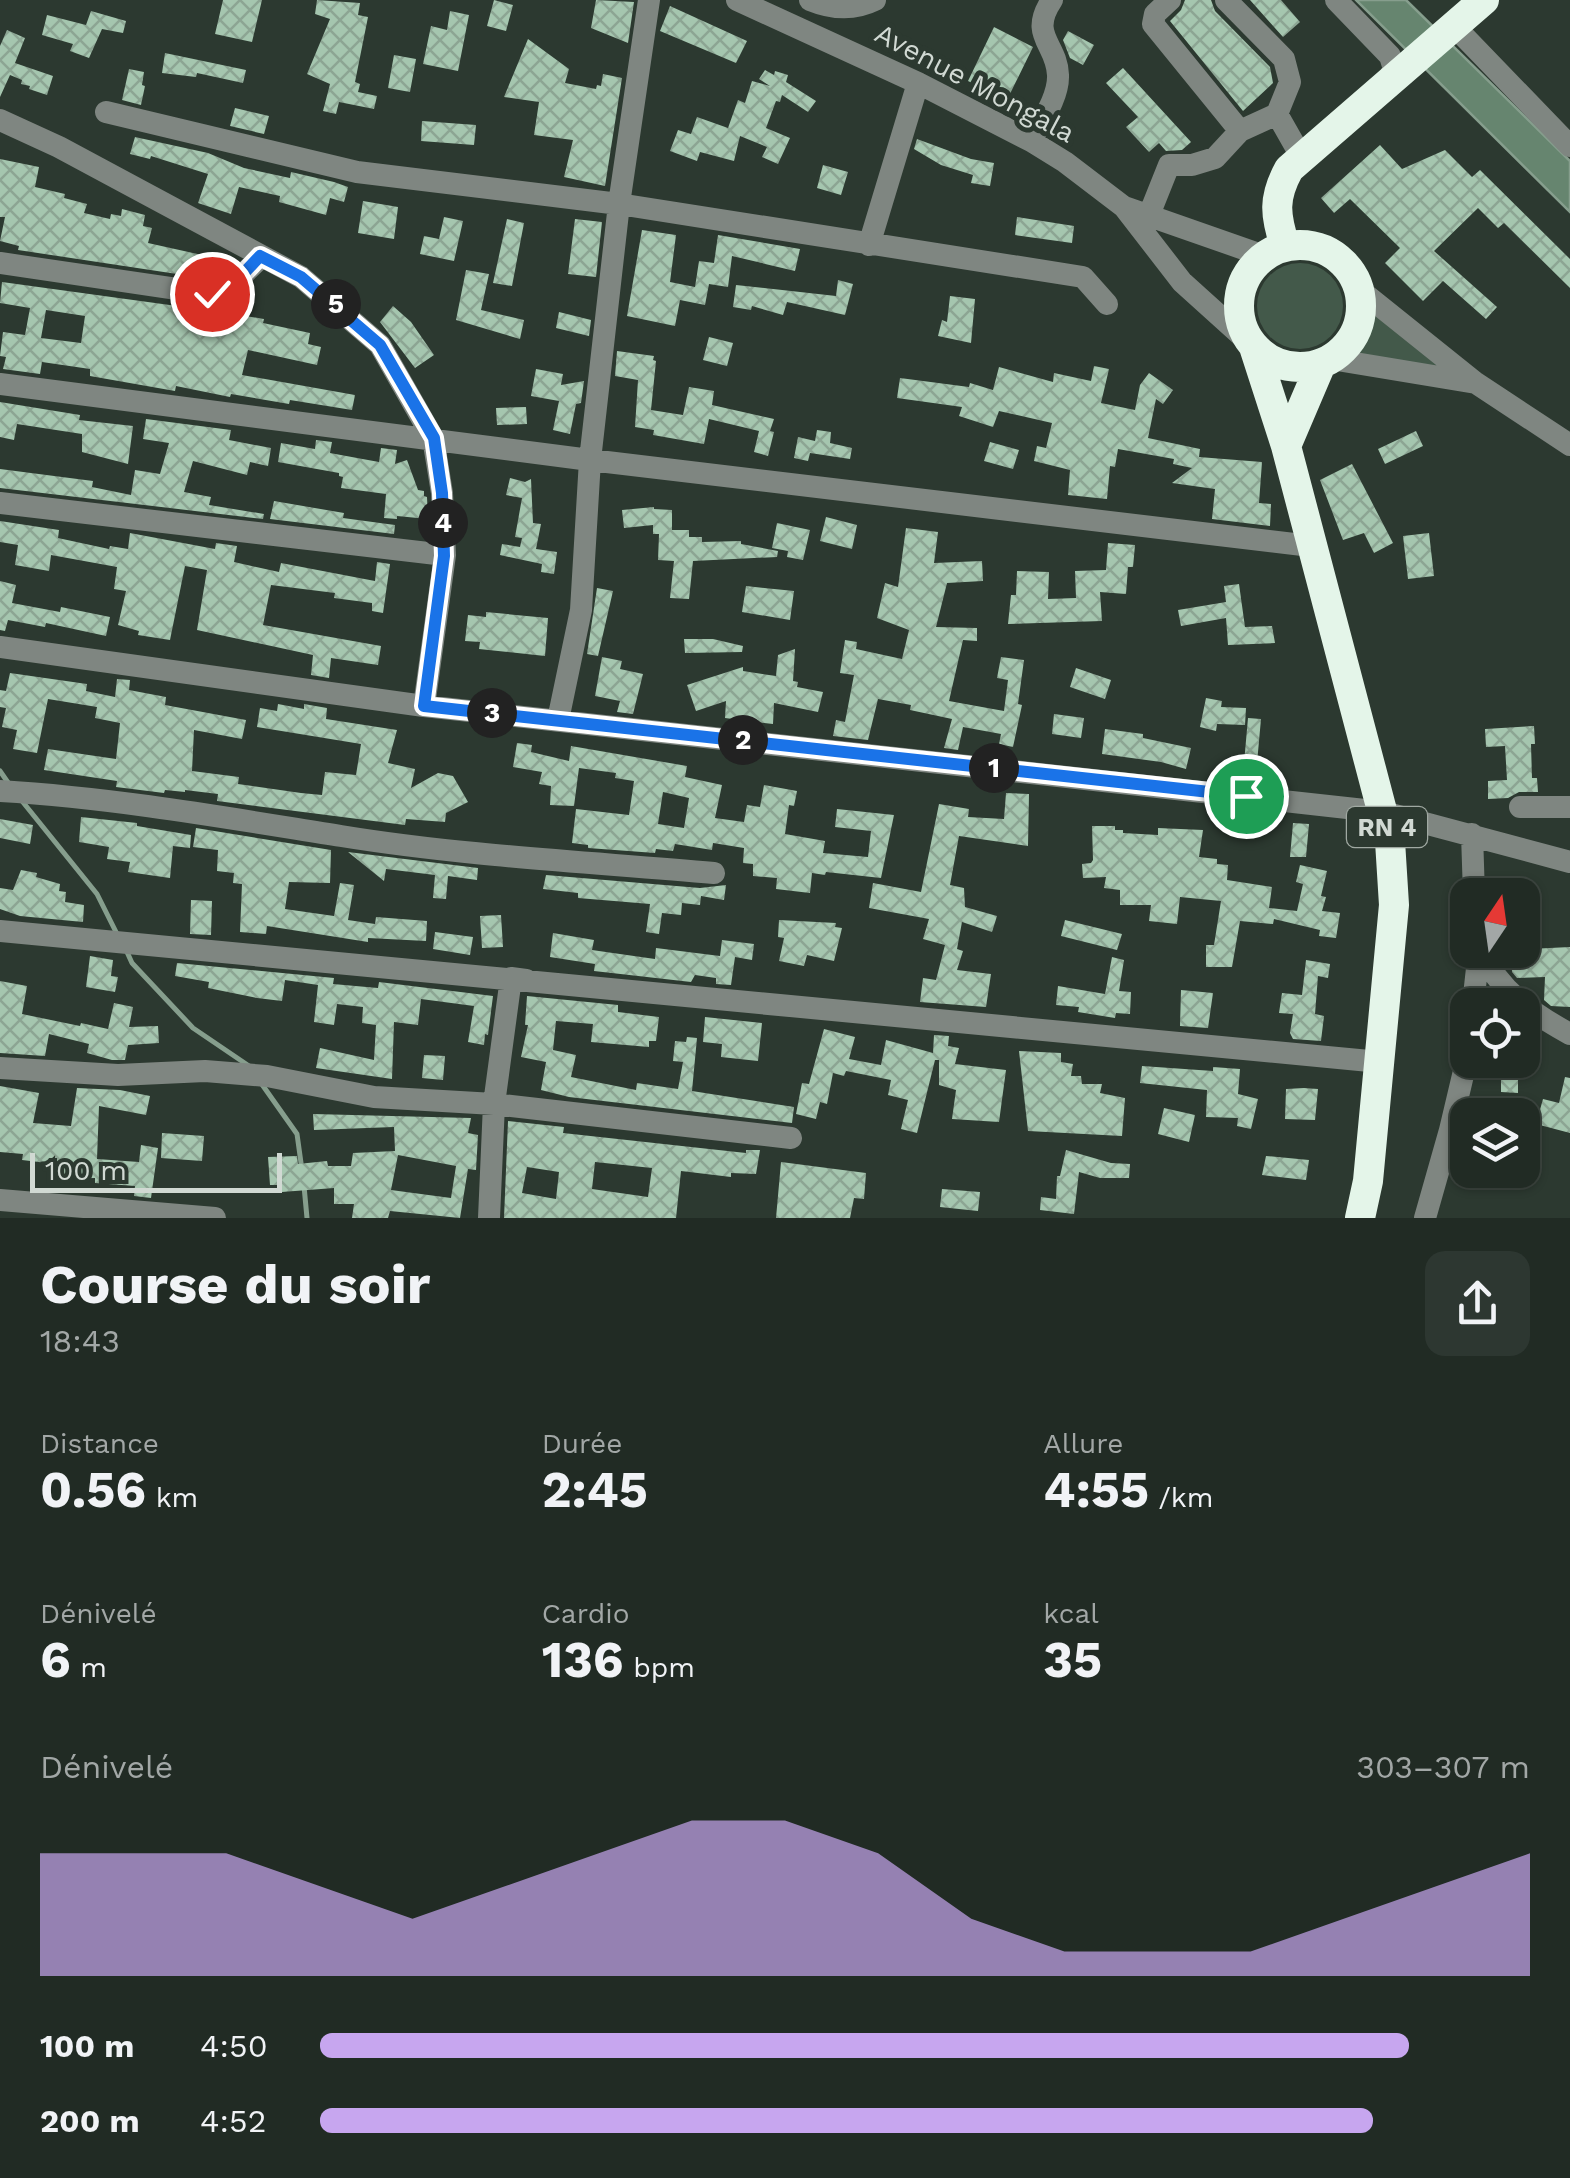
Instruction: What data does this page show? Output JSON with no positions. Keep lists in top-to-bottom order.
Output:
{
  "streets": {
    "highway": ["RN 4"],
    "street": ["Avenue Mongala"]
  },
  "scale_bar": "100 m",
  "north": "top",
  "page": {
    "pins": [
      "5",
      "4",
      "3",
      "2",
      "1"
    ],
    "scale": "100 m",
    "heading": ["Course du soir", "18:43"],
    "stats": [
      ["Distance", "0.56 km"],
      ["Durée", "2:45"],
      ["Allure", "4:55 /km"],
      ["Dénivelé", "6 m"],
      ["Cardio", "136 bpm"],
      ["kcal", "35"]
    ],
    "chart": ["Dénivelé", "303–307 m"],
    "list": [
      {
        "name": "100 m",
        "note": "4:50"
      },
      {
        "name": "200 m",
        "note": "4:52"
      }
    ]
  }
}
